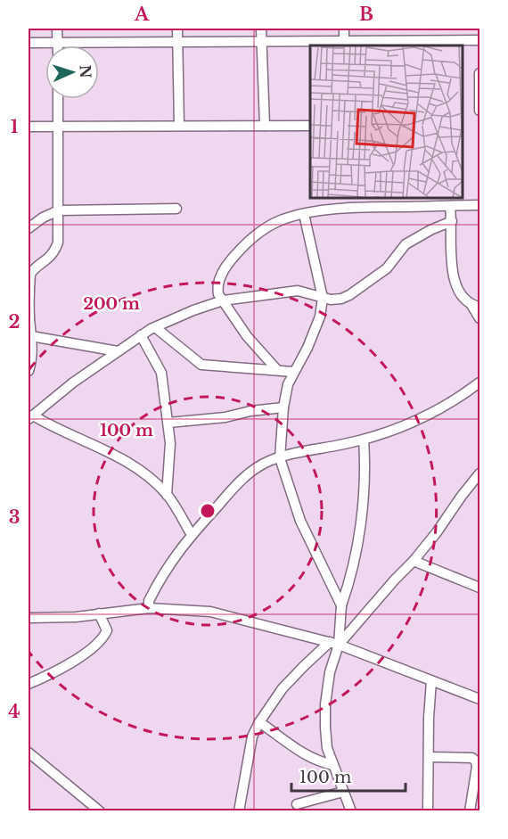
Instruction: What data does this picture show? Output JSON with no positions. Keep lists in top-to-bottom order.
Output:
{
  "scale_bar": "100 m",
  "north": "right",
  "grid": {
    "columns": ["A", "B"],
    "rows": [
      "1",
      "2",
      "3",
      "4"
    ]
  },
  "rings": ["200 m", "100 m"]
}
